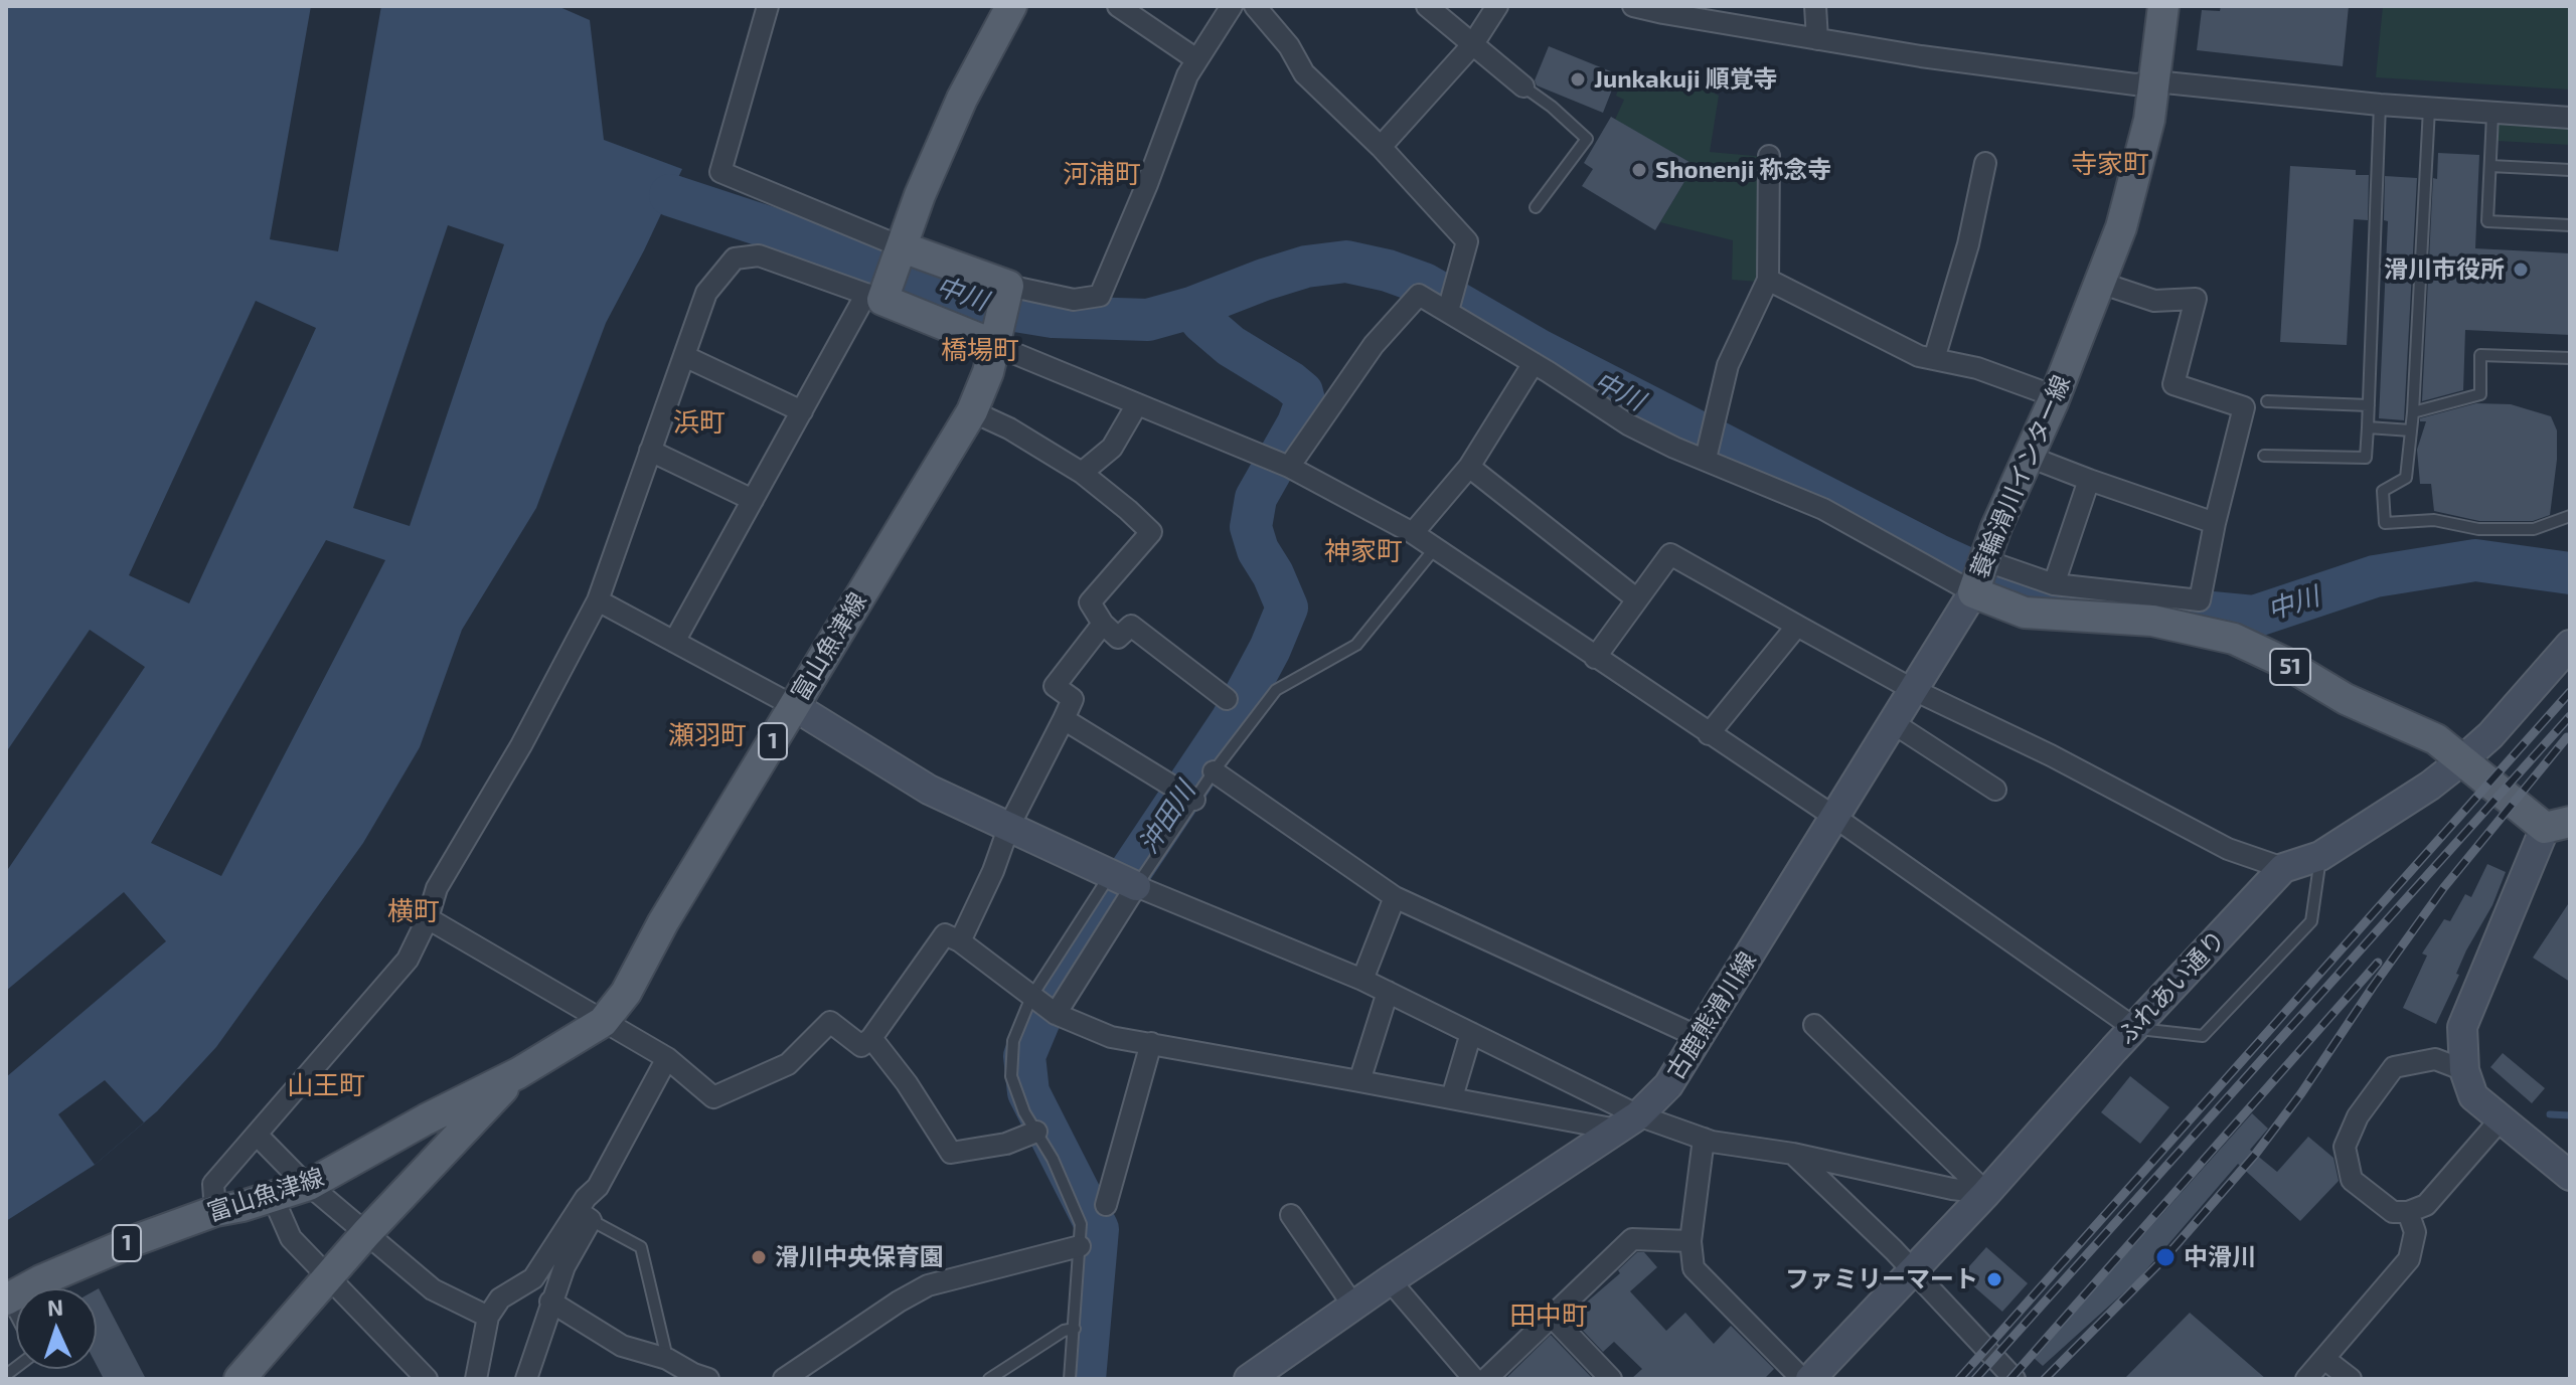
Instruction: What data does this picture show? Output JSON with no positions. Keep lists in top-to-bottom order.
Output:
{
  "streets": {
    "main road": [
      "蓑輪滑川インター線",
      "富山魚津線",
      "51",
      "1"
    ],
    "street": ["ふれあい通り", "古鹿熊滑川線"]
  },
  "crossings": [
    ["蓑輪滑川インター線", "ふれあい通り"],
    ["蓑輪滑川インター線", "古鹿熊滑川線"]
  ],
  "districts": [
    "寺家町",
    "河浦町",
    "橋場町",
    "浜町",
    "神家町",
    "瀬羽町",
    "横町",
    "山王町",
    "田中町"
  ],
  "water": ["中川", "沖田川"],
  "places": [
    "Junkakuji 順覚寺",
    "Shonenji 称念寺",
    "滑川市役所",
    "滑川中央保育園",
    "中滑川",
    "ファミリーマート"
  ],
  "north": "top"
}
